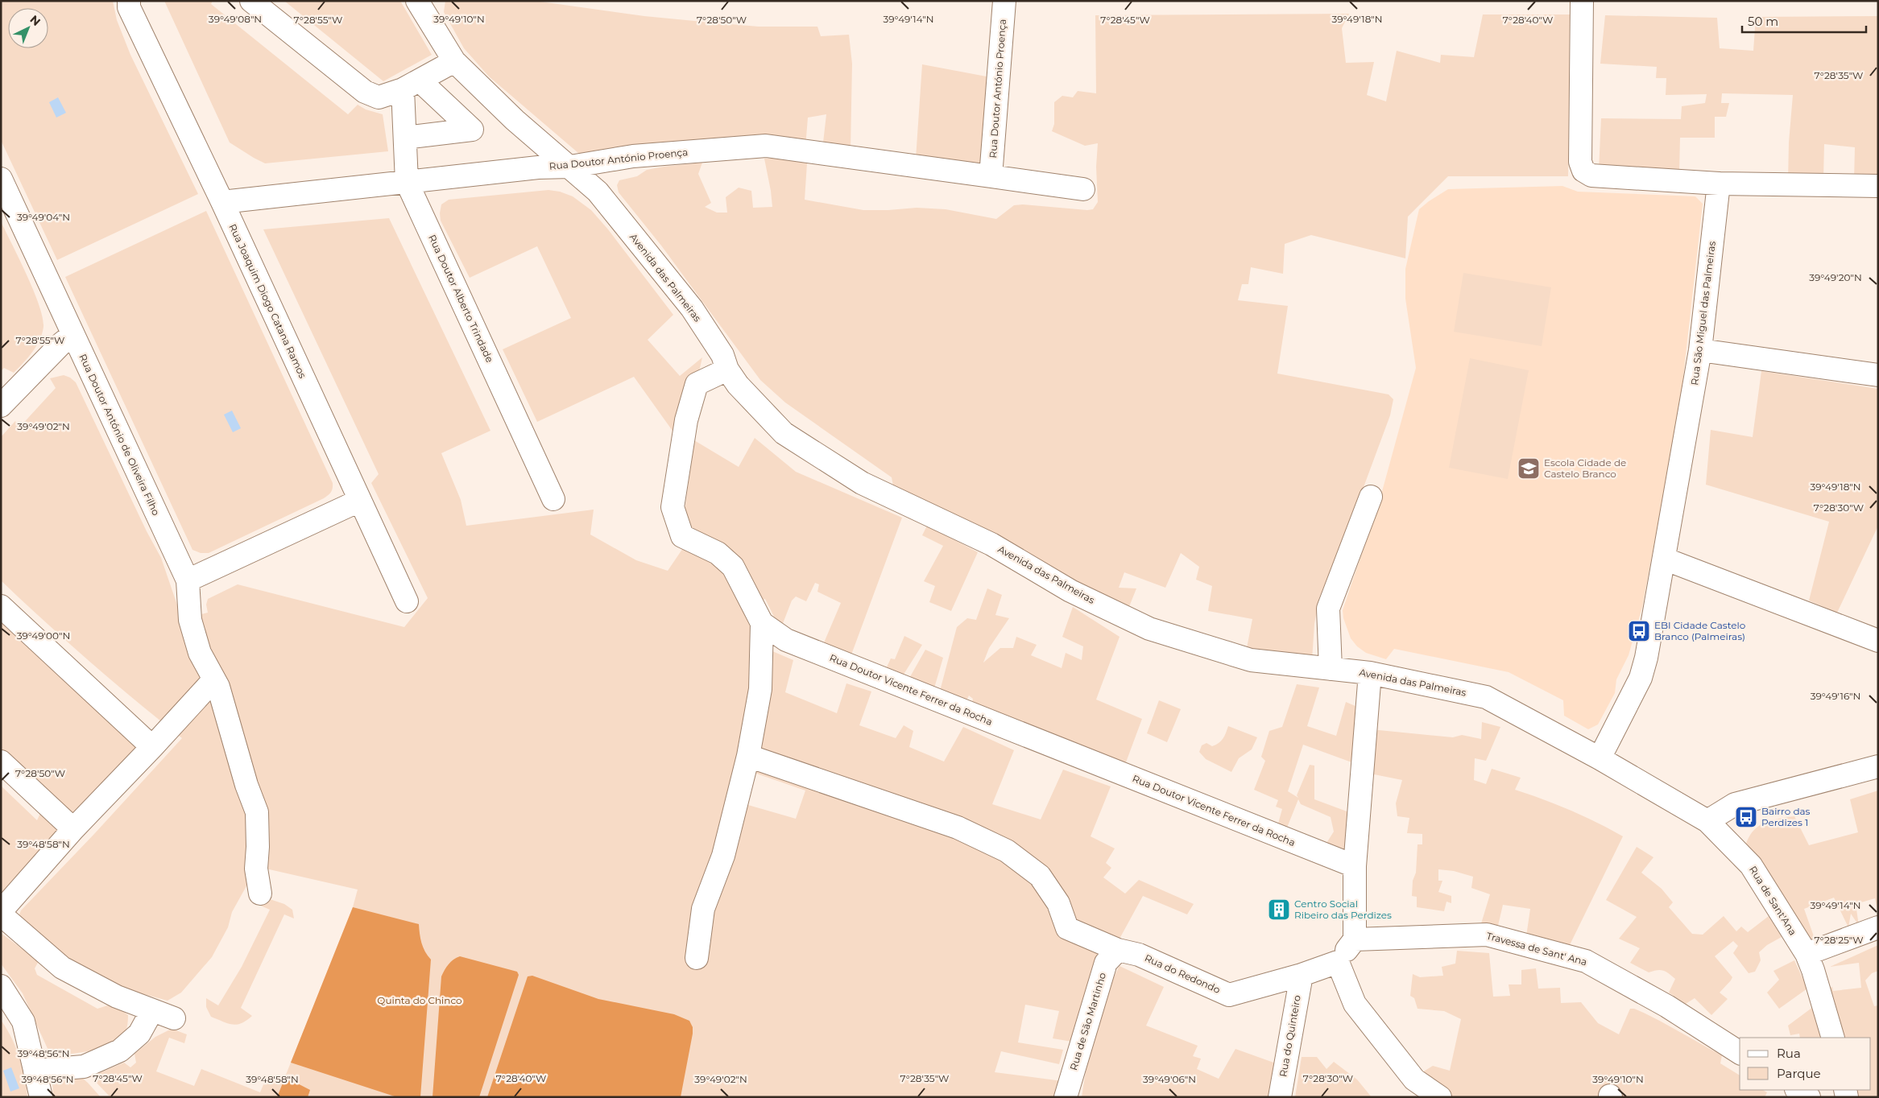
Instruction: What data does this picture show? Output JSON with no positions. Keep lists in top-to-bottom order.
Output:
{
  "streets": {
    "street": [
      "Rua Doutor António Proença",
      "Avenida das Palmeiras",
      "Rua Doutor Alberto Trindade",
      "Rua Joaquim Diogo Catana Ramos",
      "Rua São Miguel das Palmeiras",
      "Rua Doutor António de Oliveira Filho",
      "Rua Doutor Vicente Ferrer da Rocha",
      "Rua de Sant'Ana",
      "Travessa de Sant' Ana",
      "Rua do Redondo",
      "Rua de São Martinho",
      "Rua do Quinteiro"
    ]
  },
  "crossings": [
    ["Rua Doutor António Proença", "Avenida das Palmeiras"],
    ["Rua Doutor António Proença", "Rua Doutor Alberto Trindade"],
    ["Rua Doutor António Proença", "Rua Joaquim Diogo Catana Ramos"],
    ["Avenida das Palmeiras", "Rua São Miguel das Palmeiras"],
    ["Avenida das Palmeiras", "Rua Doutor Vicente Ferrer da Rocha"],
    ["Avenida das Palmeiras", "Rua de Sant'Ana"],
    ["Rua do Redondo", "Rua de São Martinho"],
    ["Rua do Redondo", "Rua do Quinteiro"]
  ],
  "parks": ["Quinta do Chinco"],
  "places": {
    "school or university": ["Escola Cidade de Castelo Branco"],
    "bus stop": ["EBI Cidade Castelo Branco (Palmeiras)", "Bairro das Perdizes 1"],
    "building": ["Centro Social Ribeiro das Perdizes"]
  },
  "legend": ["Rua", "Parque"],
  "scale_bar": "50 m",
  "north": "top right",
  "coordinates": [
    "39°49'08\"N",
    "39°49'10\"N",
    "39°49'14\"N",
    "39°49'18\"N",
    "7°28'50\"W",
    "7°28'45\"W",
    "7°28'40\"W",
    "7°28'55\"W",
    "7°28'35\"W",
    "39°49'04\"N",
    "39°49'20\"N",
    "39°49'02\"N",
    "7°28'30\"W",
    "39°49'00\"N",
    "39°49'16\"N",
    "39°48'58\"N",
    "7°28'25\"W",
    "39°48'56\"N",
    "39°49'06\"N"
  ]
}
